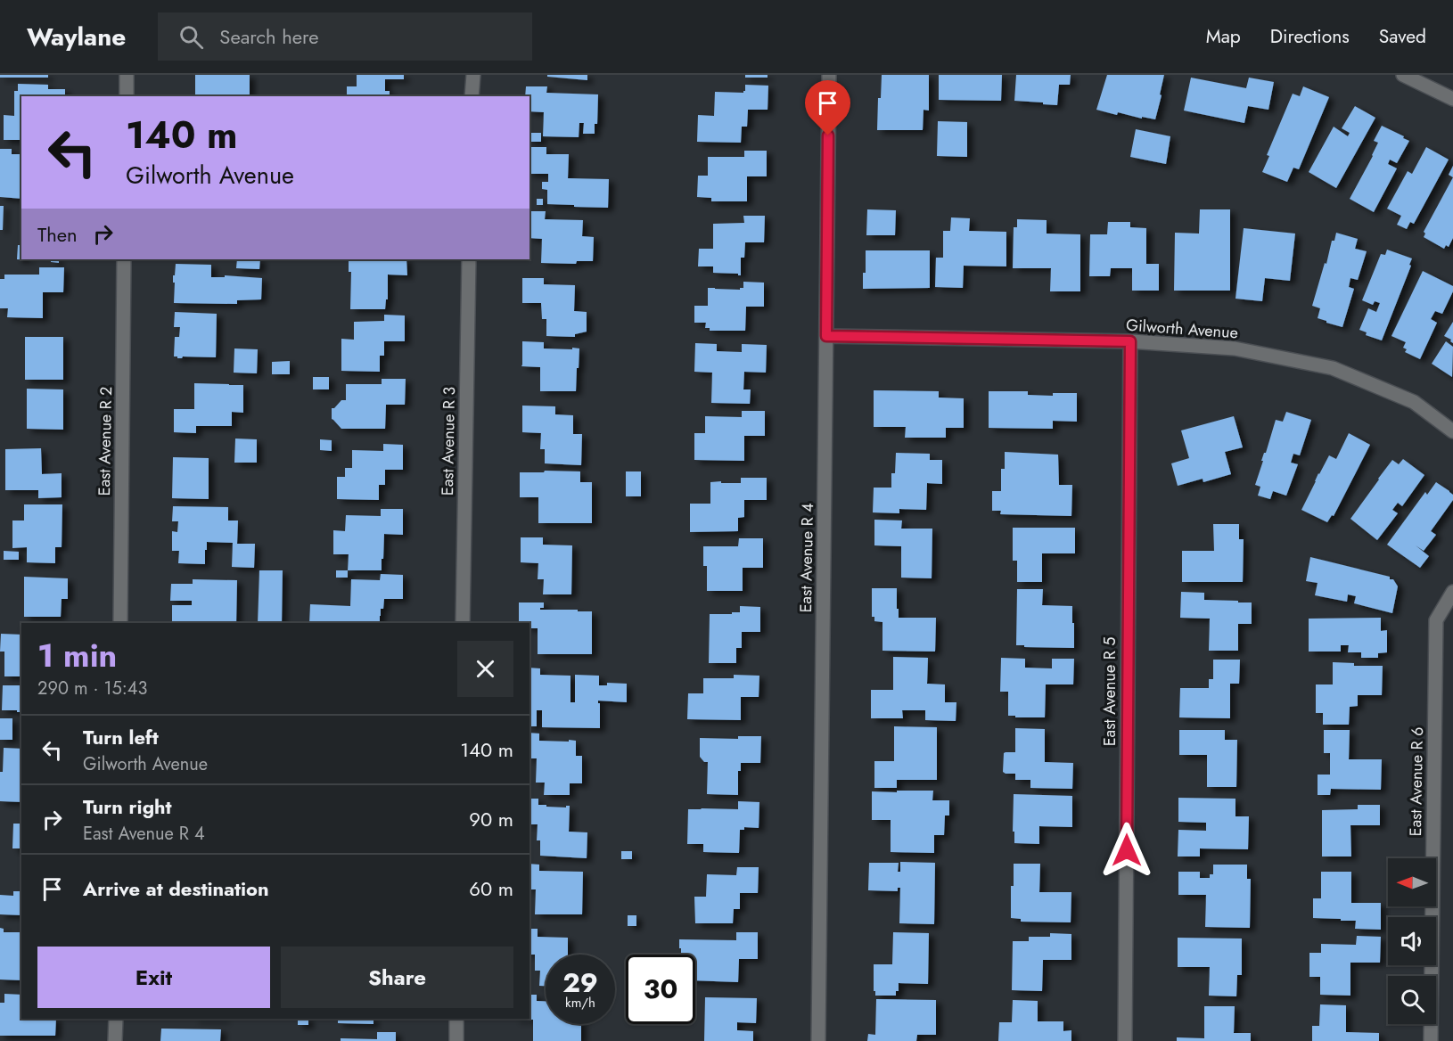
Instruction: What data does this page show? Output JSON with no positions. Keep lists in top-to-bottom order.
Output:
{
  "streets": {
    "street": [
      "Gilworth Avenue",
      "East Avenue R 2",
      "East Avenue R 3",
      "East Avenue R 4",
      "East Avenue R 5",
      "East Avenue R 6"
    ]
  },
  "crossings": [
    ["Gilworth Avenue", "East Avenue R 4"],
    ["Gilworth Avenue", "East Avenue R 5"]
  ],
  "north": "left",
  "page": {
    "header": "Waylane",
    "search": "Search here",
    "nav": ["Map", "Directions", "Saved"],
    "turn": ["140 m", "Gilworth Avenue"],
    "then": "Then",
    "heading": ["1 min", "290 m · 15:43"],
    "list": [
      {
        "name": "Turn left",
        "note": "Gilworth Avenue",
        "value": "140 m"
      },
      {
        "name": "Turn right",
        "note": "East Avenue R 4",
        "value": "90 m"
      },
      {
        "name": "Arrive at destination",
        "value": "60 m"
      }
    ],
    "buttons": ["Exit", "Share"],
    "speed": "29 km/h",
    "limit": "30"
  }
}
